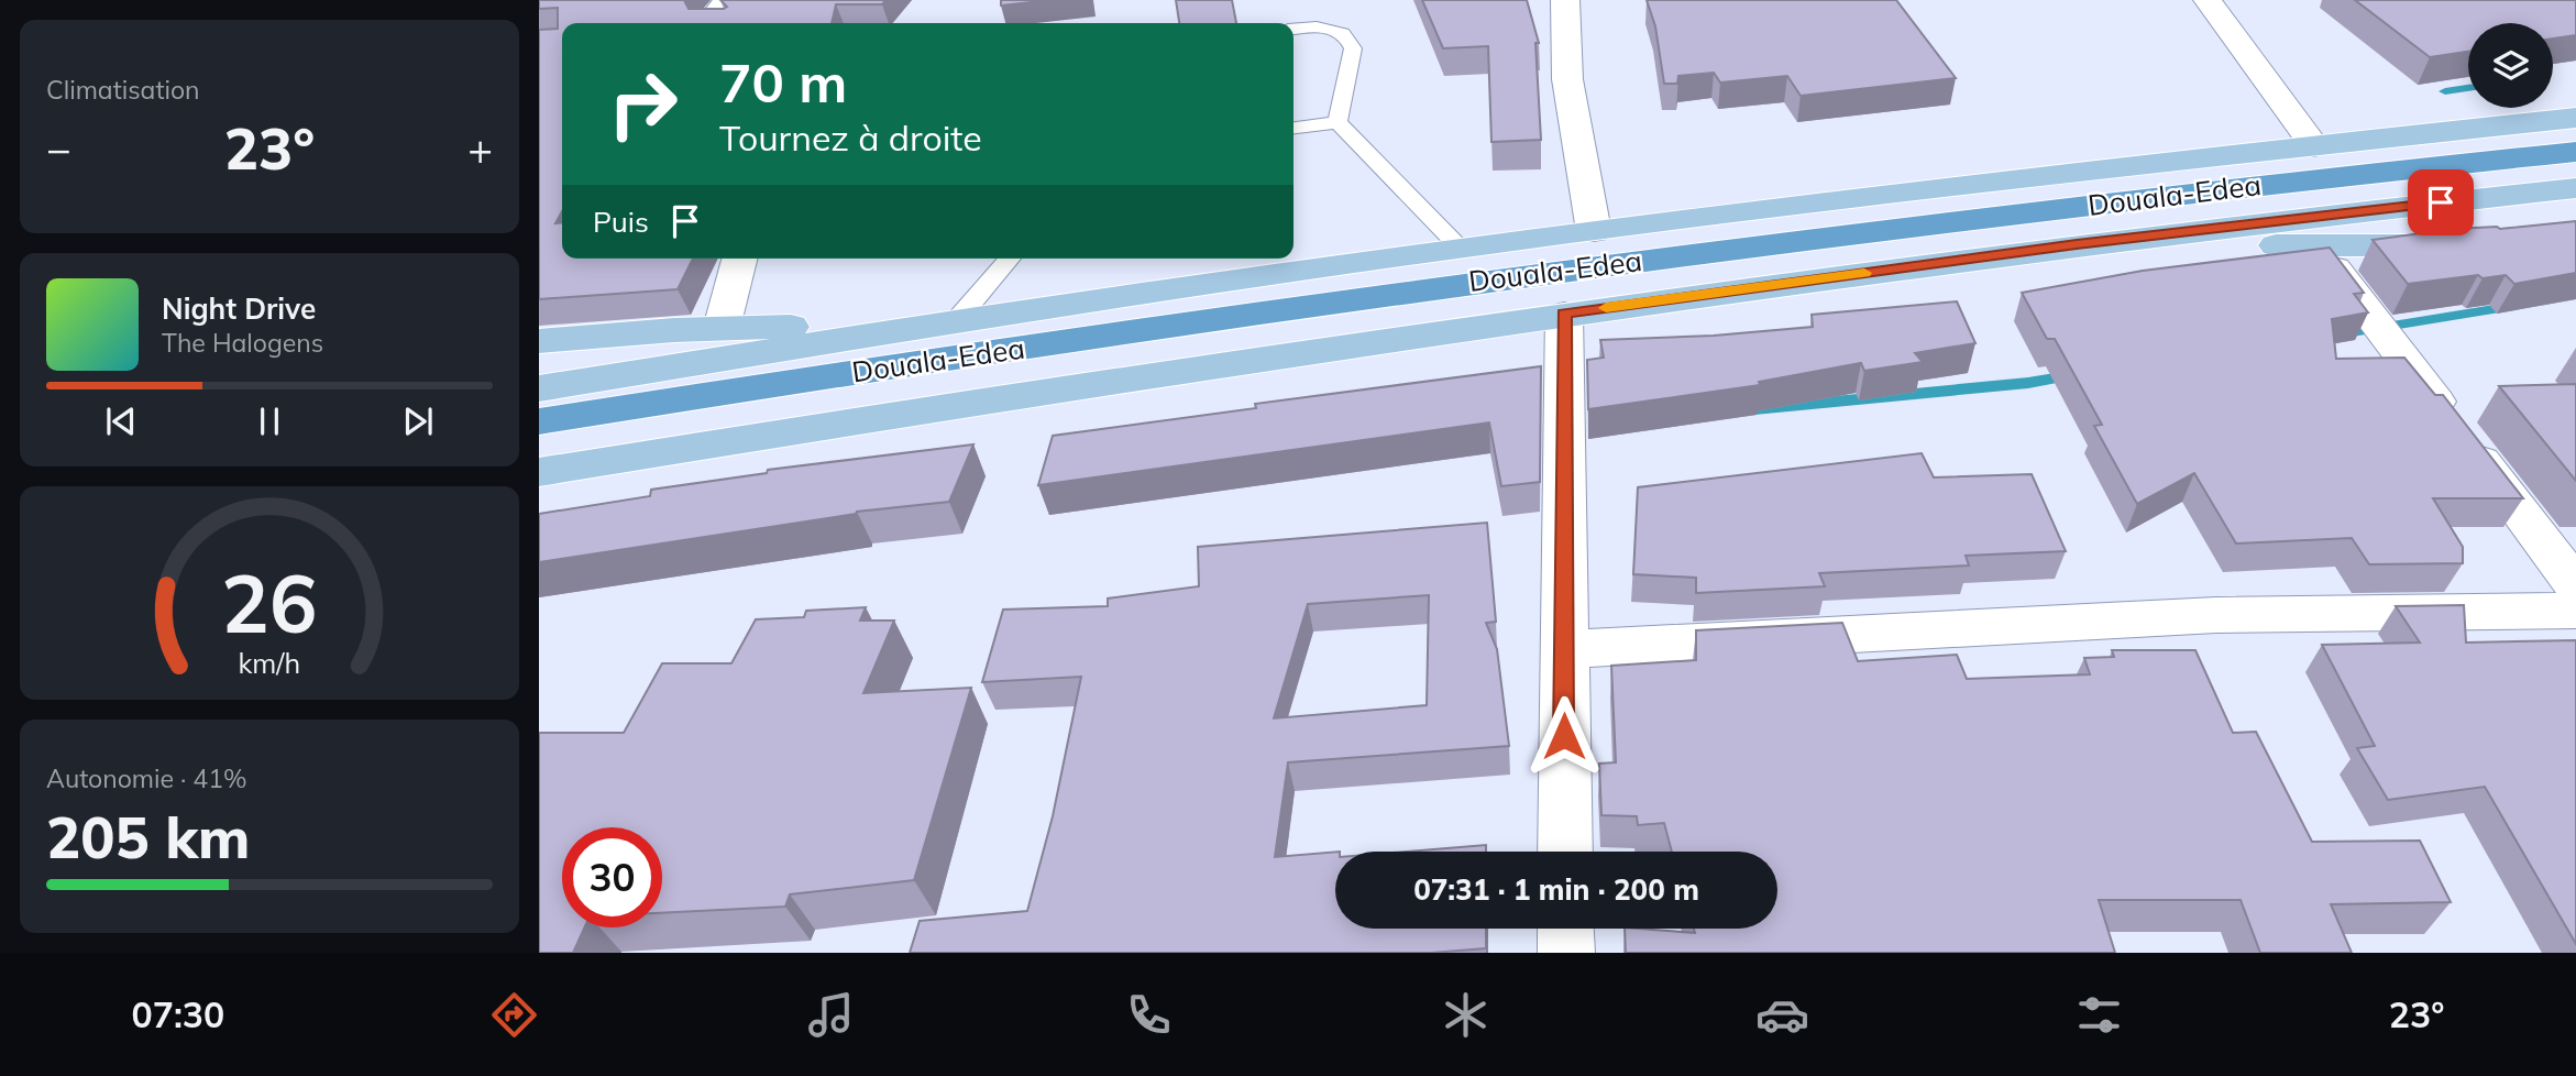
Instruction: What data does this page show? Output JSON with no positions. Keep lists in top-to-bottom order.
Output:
{
  "streets": {
    "highway": ["Douala-Edea"]
  },
  "page": {
    "tile": [
      "Climatisation",
      ["Autonomie · 41%", "205 km"]
    ],
    "turn": ["70 m", "Tournez à droite"],
    "heat": ["−", "23°", "+"],
    "then": "Puis",
    "song": ["Night Drive", "The Halogens"],
    "limit": "30",
    "trip": "07:31 · 1 min · 200 m",
    "tabs": ["07:30", "23°"],
    "gauge": ["26", "km/h"]
  }
}
